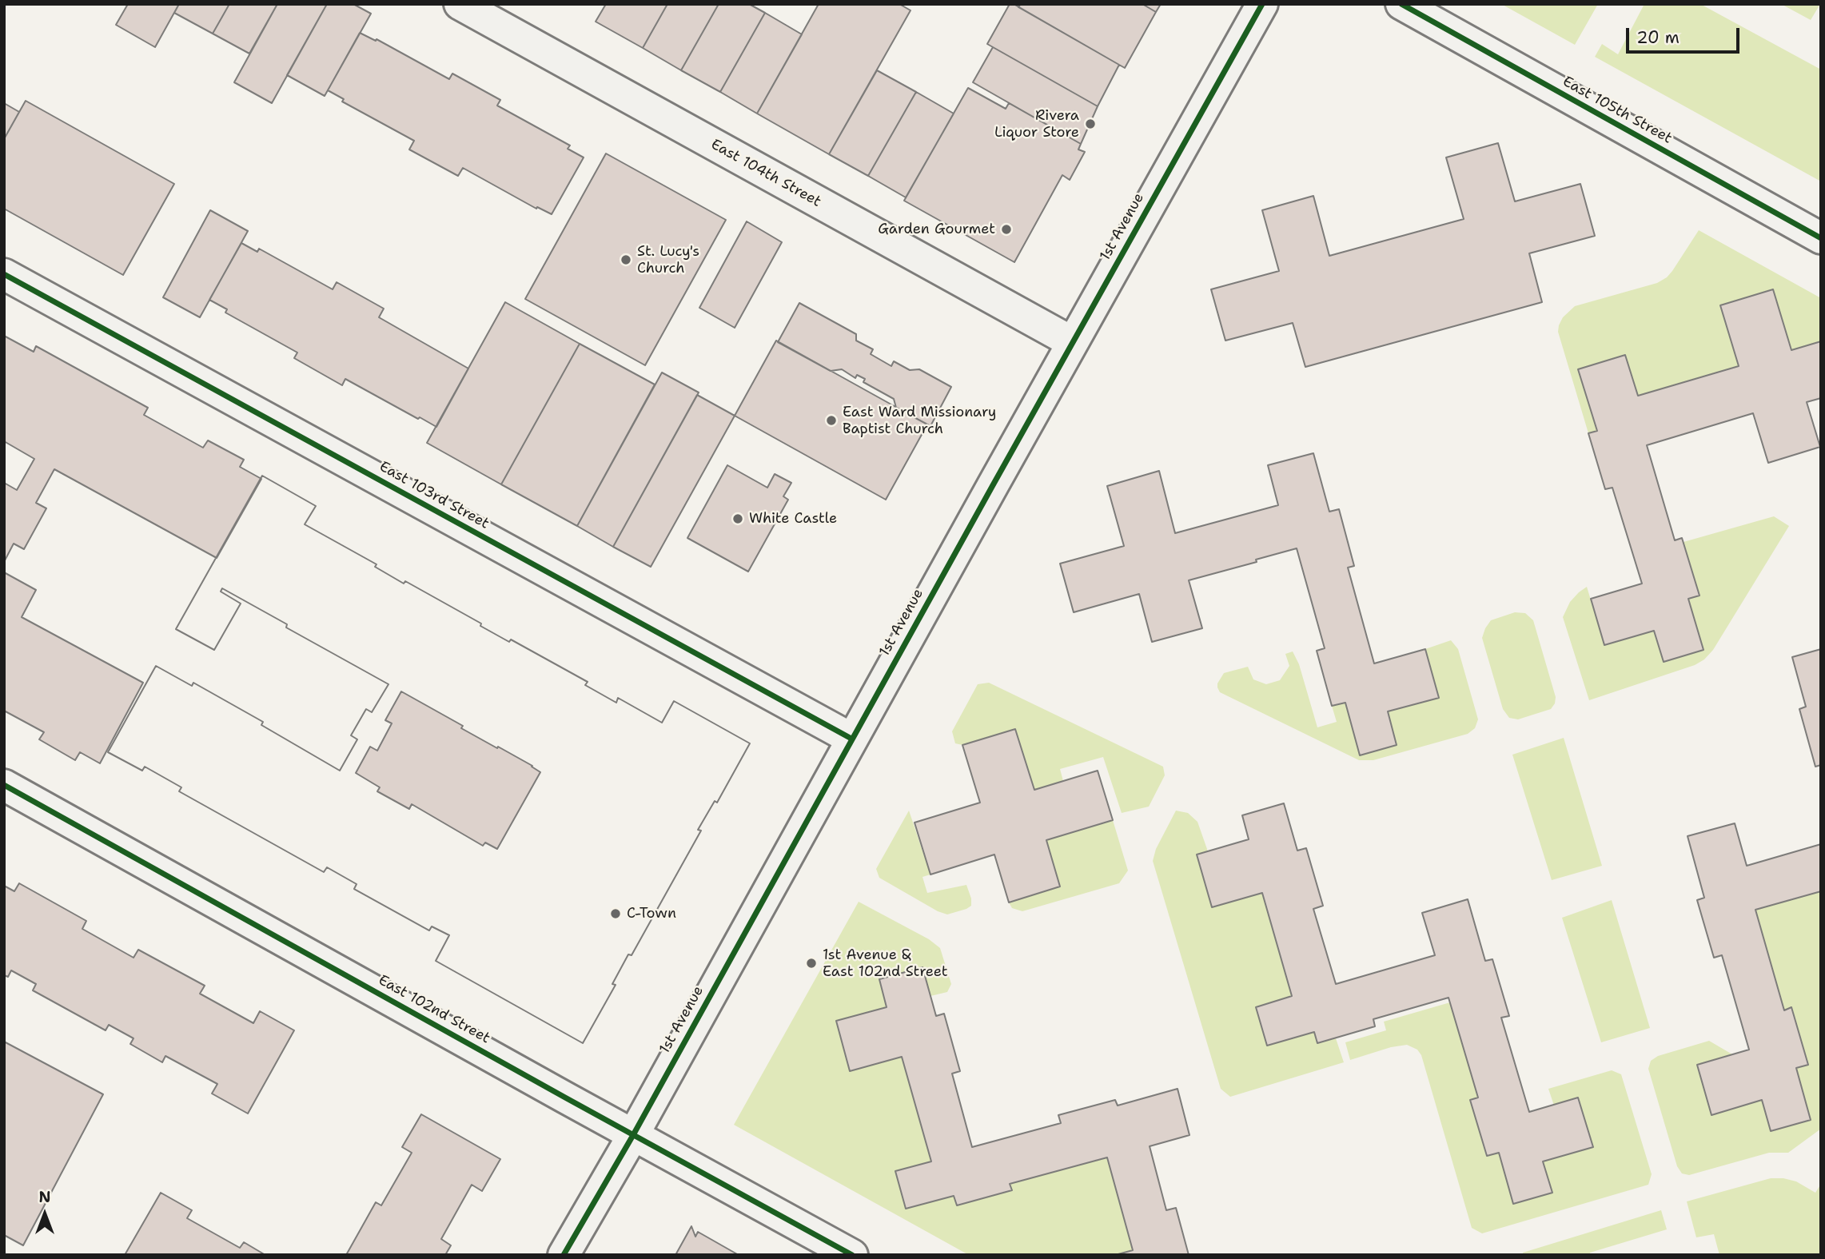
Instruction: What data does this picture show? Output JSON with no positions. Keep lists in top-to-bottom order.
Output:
{
  "streets": {
    "street": [
      "East 105th Street",
      "East 104th Street",
      "1st Avenue",
      "East 103rd Street",
      "East 102nd Street"
    ]
  },
  "crossings": [
    ["East 104th Street", "1st Avenue"],
    ["1st Avenue", "East 103rd Street"],
    ["1st Avenue", "East 102nd Street"]
  ],
  "places": [
    "Rivera Liquor Store",
    "Garden Gourmet",
    "St. Lucy's Church",
    "East Ward Missionary Baptist Church",
    "White Castle",
    "C-Town",
    "1st Avenue & East 102nd Street"
  ],
  "scale_bar": "20 m",
  "north": "top"
}
